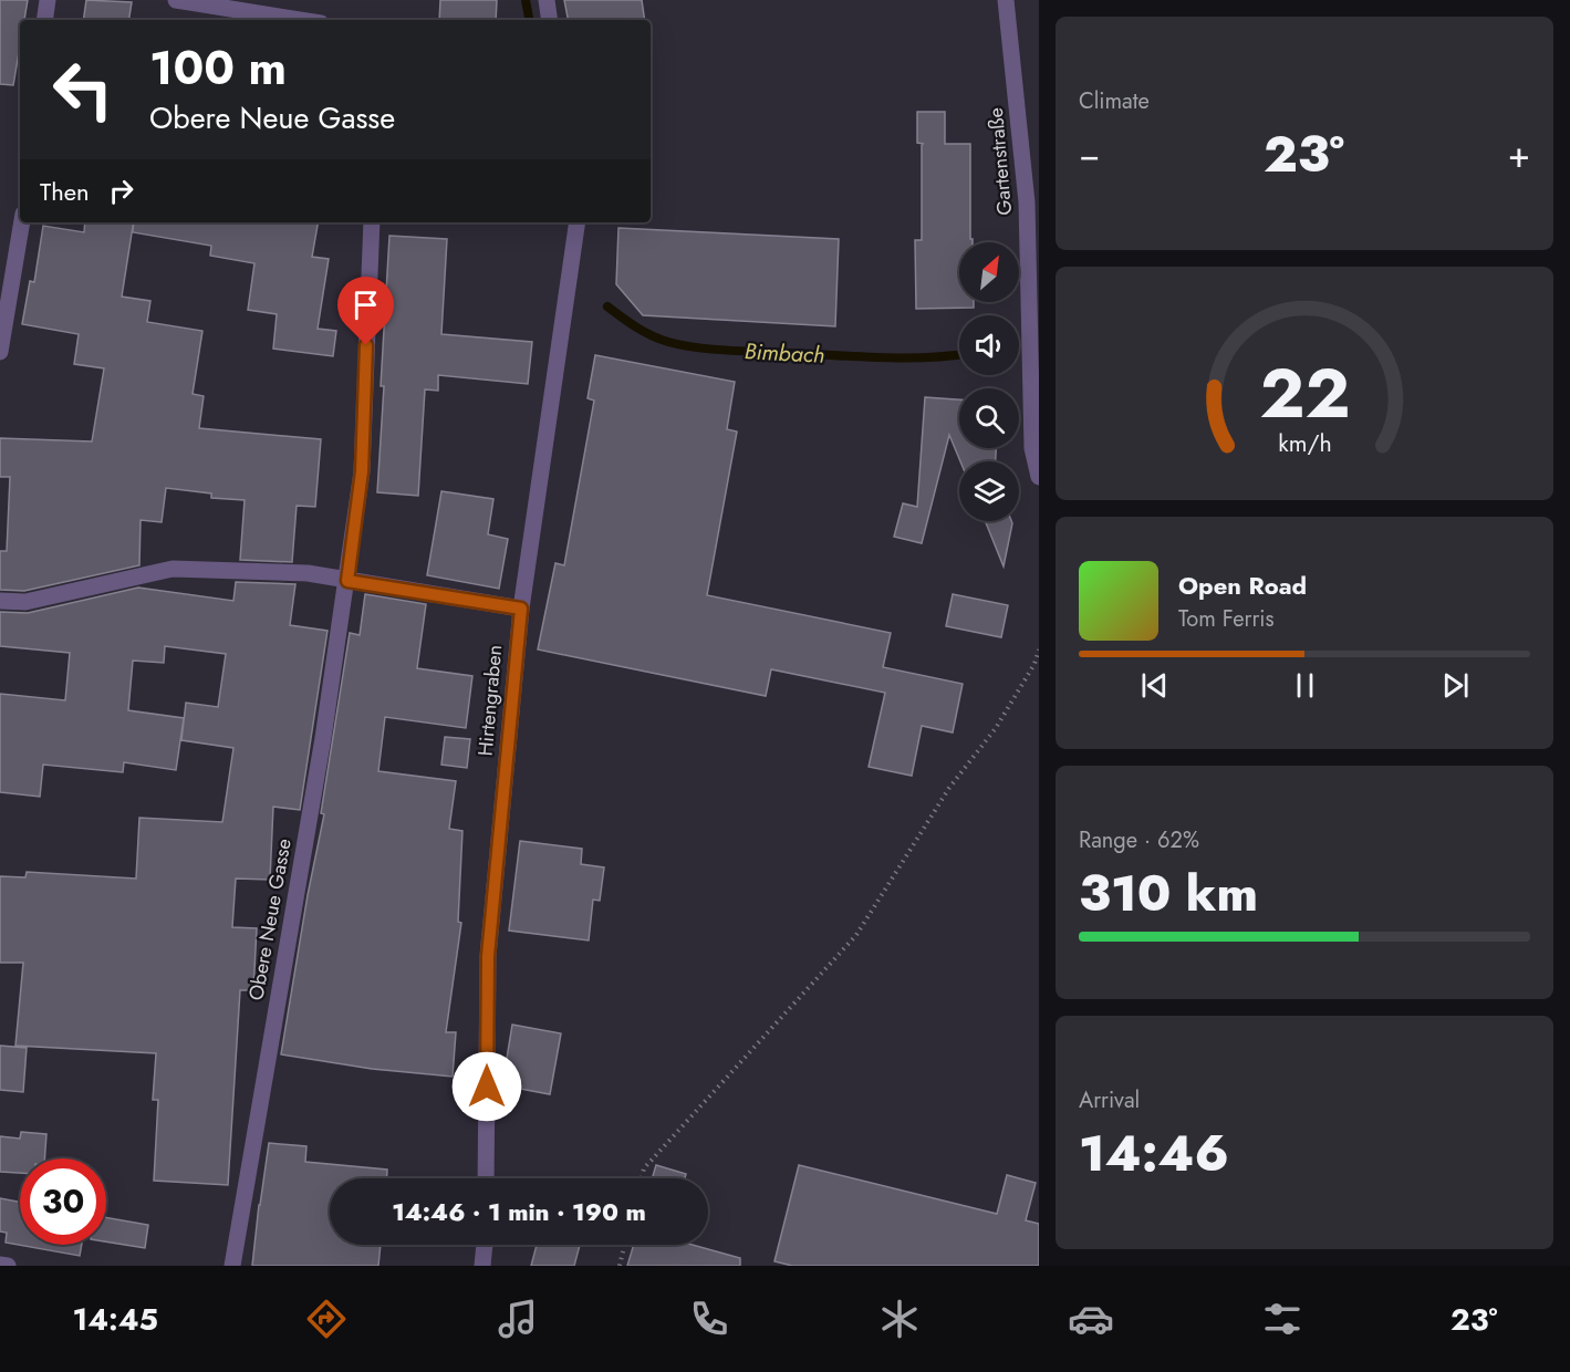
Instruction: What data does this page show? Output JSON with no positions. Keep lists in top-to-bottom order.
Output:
{
  "streets": {
    "street": ["Gartenstraße", "Hirtengraben", "Obere Neue Gasse"]
  },
  "water": ["Bimbach"],
  "north": "top right",
  "page": {
    "tile": [
      "Climate",
      ["Range · 62%", "310 km"],
      ["Arrival", "14:46"]
    ],
    "turn": ["100 m", "Obere Neue Gasse"],
    "heat": ["−", "23°", "+"],
    "then": "Then",
    "song": ["Open Road", "Tom Ferris"],
    "limit": "30",
    "trip": "14:46 · 1 min · 190 m",
    "tabs": ["14:45", "23°"],
    "gauge": ["22", "km/h"]
  }
}
